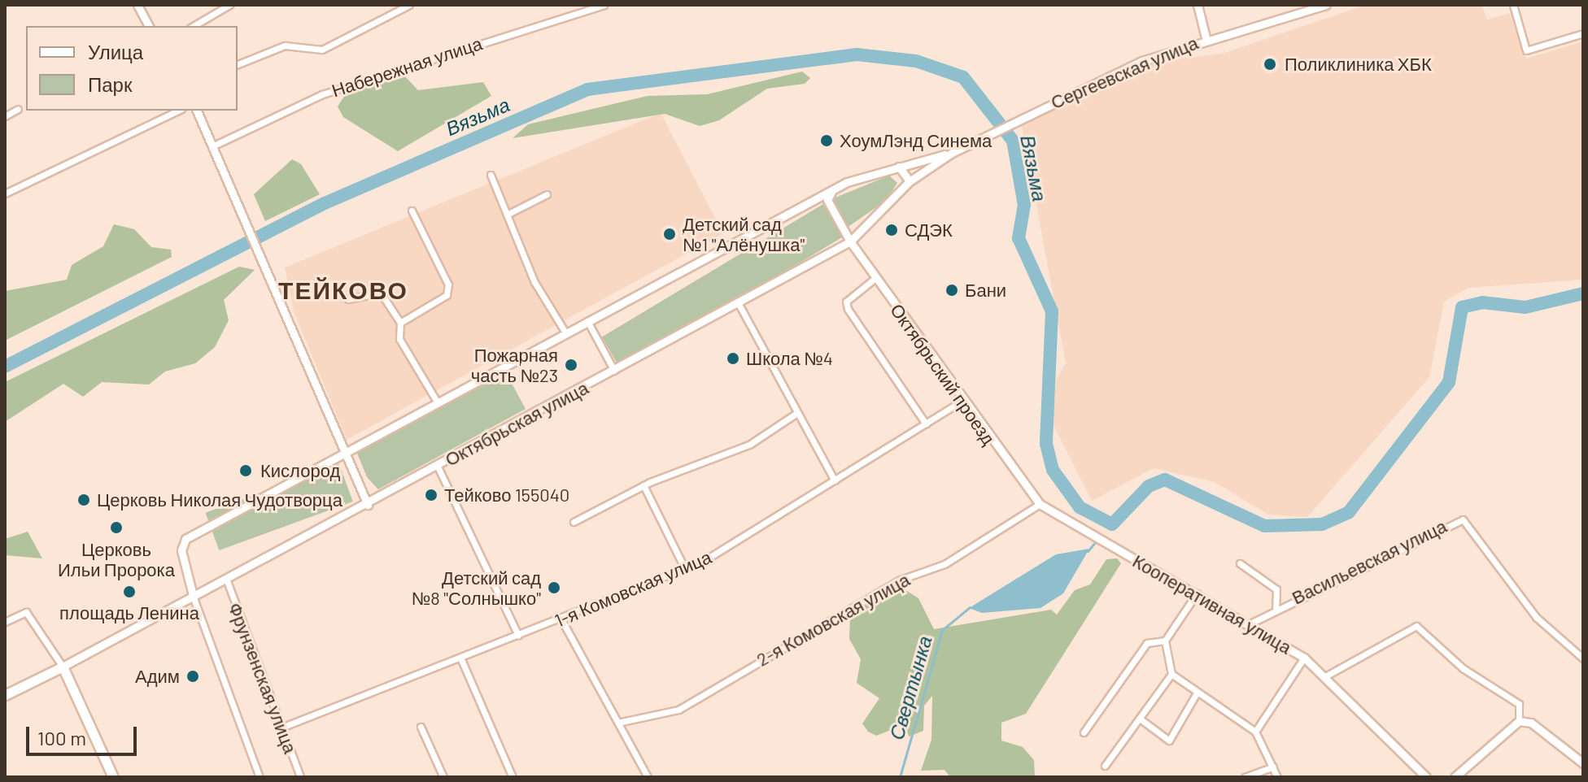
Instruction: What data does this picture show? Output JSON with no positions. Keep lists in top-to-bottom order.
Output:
{
  "streets": {
    "street": [
      "Набережная улица",
      "Сергеевская улица",
      "Октябрьский проезд",
      "Октябрьская улица",
      "Васильевская улица",
      "1-я Комовская улица",
      "Кооперативная улица",
      "2-я Комовская улица",
      "Фрунзенская улица"
    ]
  },
  "crossings": [
    ["Сергеевская улица", "Октябрьская улица"],
    ["Октябрьский проезд", "Октябрьская улица"],
    ["Октябрьский проезд", "1-я Комовская улица"],
    ["Октябрьский проезд", "Кооперативная улица"],
    ["Октябрьский проезд", "2-я Комовская улица"],
    ["Октябрьская улица", "Фрунзенская улица"],
    ["Васильевская улица", "Кооперативная улица"],
    ["1-я Комовская улица", "Фрунзенская улица"],
    ["Кооперативная улица", "2-я Комовская улица"]
  ],
  "districts": ["ТЕЙКОВО"],
  "water": ["Вязьма", "Свертынка"],
  "places": [
    "Поликлиника ХБК",
    "ХоумЛэнд Синема",
    "СДЭК",
    "Детский сад №1 \"Алёнушка\"",
    "Бани",
    "Школа №4",
    "Пожарная часть №23",
    "Кислород",
    "Тейково 155040",
    "Церковь Николая Чудотворца",
    "Церковь Ильи Пророка",
    "Детский сад №8 \"Солнышко\"",
    "площадь Ленина",
    "Адим"
  ],
  "legend": ["Улица", "Парк"],
  "scale_bar": "100 m"
}
